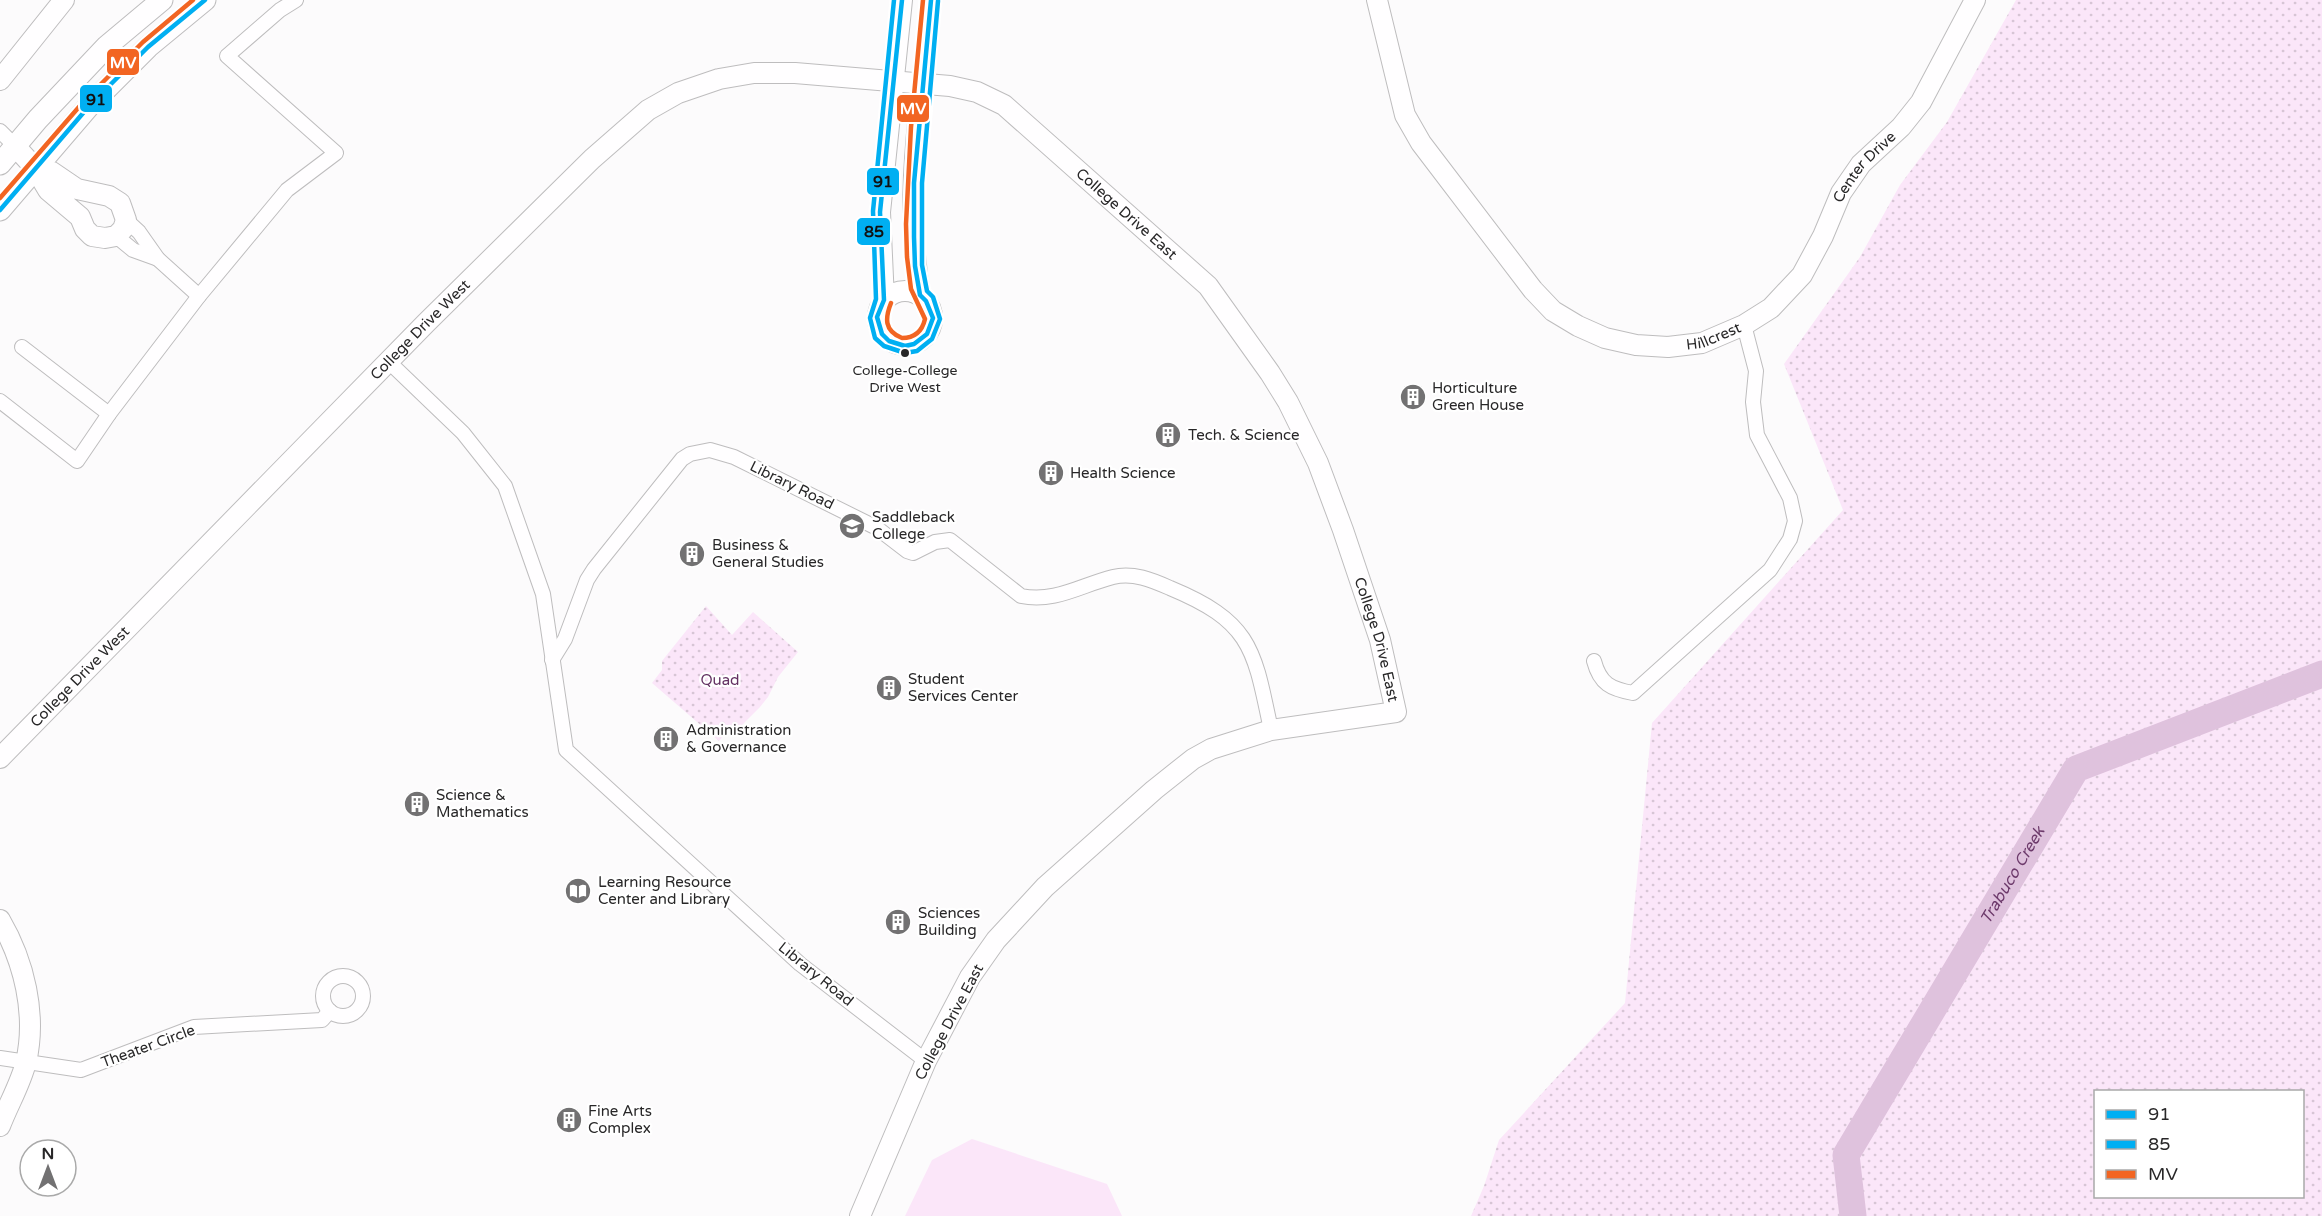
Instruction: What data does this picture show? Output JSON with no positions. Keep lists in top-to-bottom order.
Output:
{
  "streets": {
    "street": [
      "Center Drive",
      "College Drive East",
      "College Drive West",
      "Hillcrest",
      "Library Road",
      "Theater Circle"
    ]
  },
  "crossings": [
    ["Center Drive", "Hillcrest"],
    ["College Drive East", "College Drive West"],
    ["College Drive East", "Library Road"],
    ["College Drive West", "Library Road"]
  ],
  "water": ["Trabuco Creek"],
  "parks": ["Quad"],
  "places": {
    "other": ["College-College Drive West"],
    "building": [
      "Horticulture Green House",
      "Tech. & Science",
      "Health Science",
      "Business & General Studies",
      "Student Services Center",
      "Administration & Governance",
      "Science & Mathematics",
      "Sciences Building",
      "Fine Arts Complex"
    ],
    "school or university": ["Saddleback College"],
    "library": ["Learning Resource Center and Library"]
  },
  "lines": ["transit line 91", "transit line 85", "transit line MV"],
  "legend": ["91", "85", "MV"],
  "north": "top"
}
